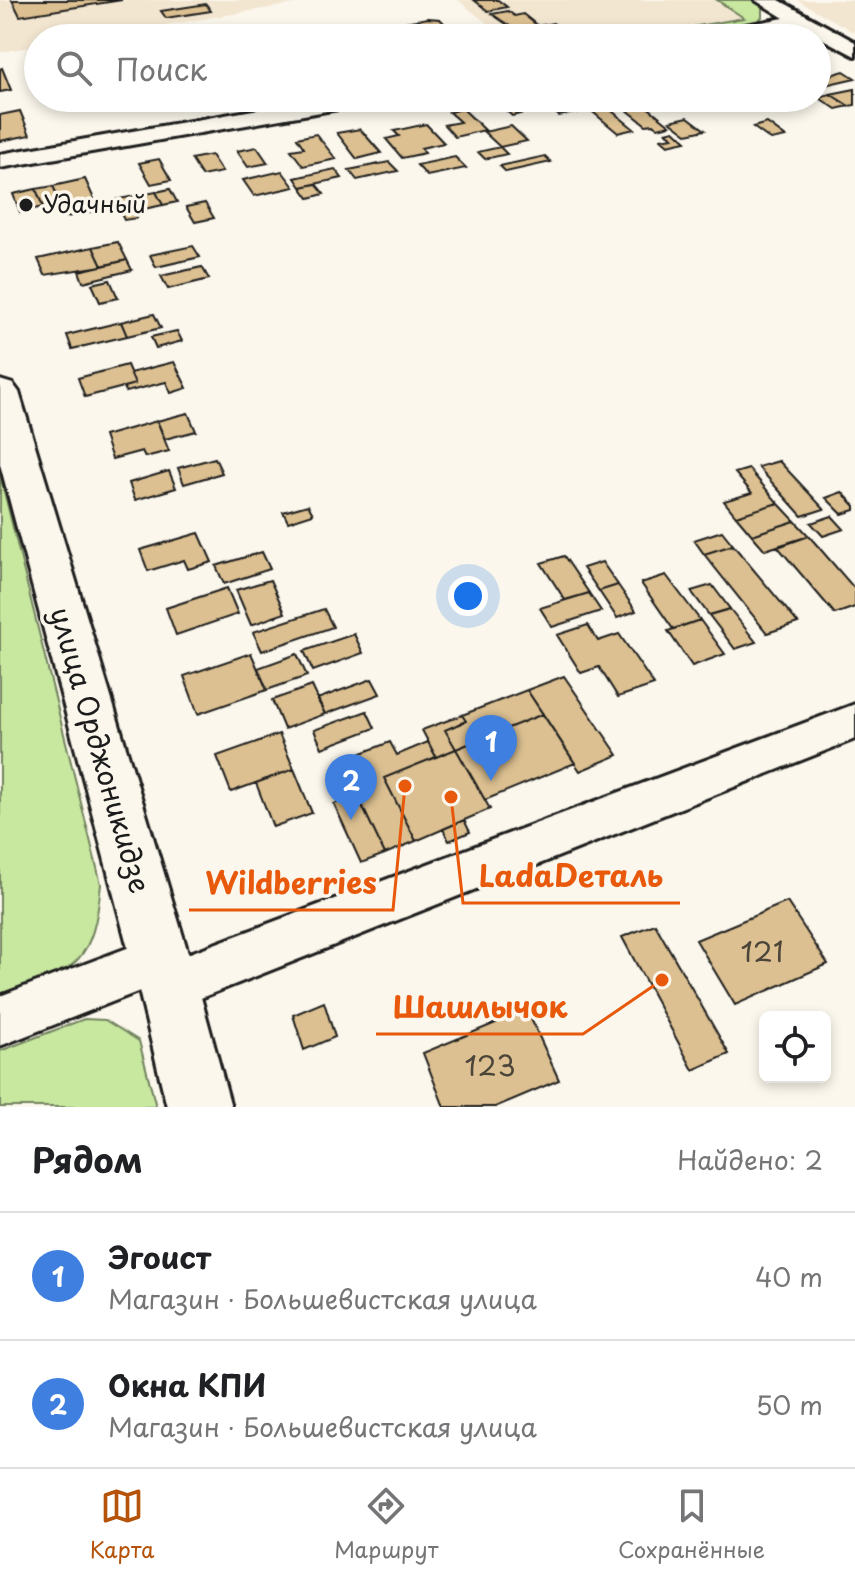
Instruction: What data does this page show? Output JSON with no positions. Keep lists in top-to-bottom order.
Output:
{
  "streets": {
    "main road": ["улица Орджоникидзе"]
  },
  "places": [
    "Удачный",
    "Wildberries",
    "LadaDеталь",
    "Шашлычок"
  ],
  "house_numbers": ["121", "123"],
  "page": {
    "search": "Поиск",
    "pins": ["1", "2"],
    "heading": ["Рядом", "Найдено: 2"],
    "list": [
      {
        "mark": "1",
        "name": "Эгоист",
        "note": "Магазин · Большевистская улица",
        "value": "40 m"
      },
      {
        "mark": "2",
        "name": "Окна КПИ",
        "note": "Магазин · Большевистская улица",
        "value": "50 m"
      }
    ],
    "nav": ["Карта", "Маршрут", "Сохранённые"]
  }
}
